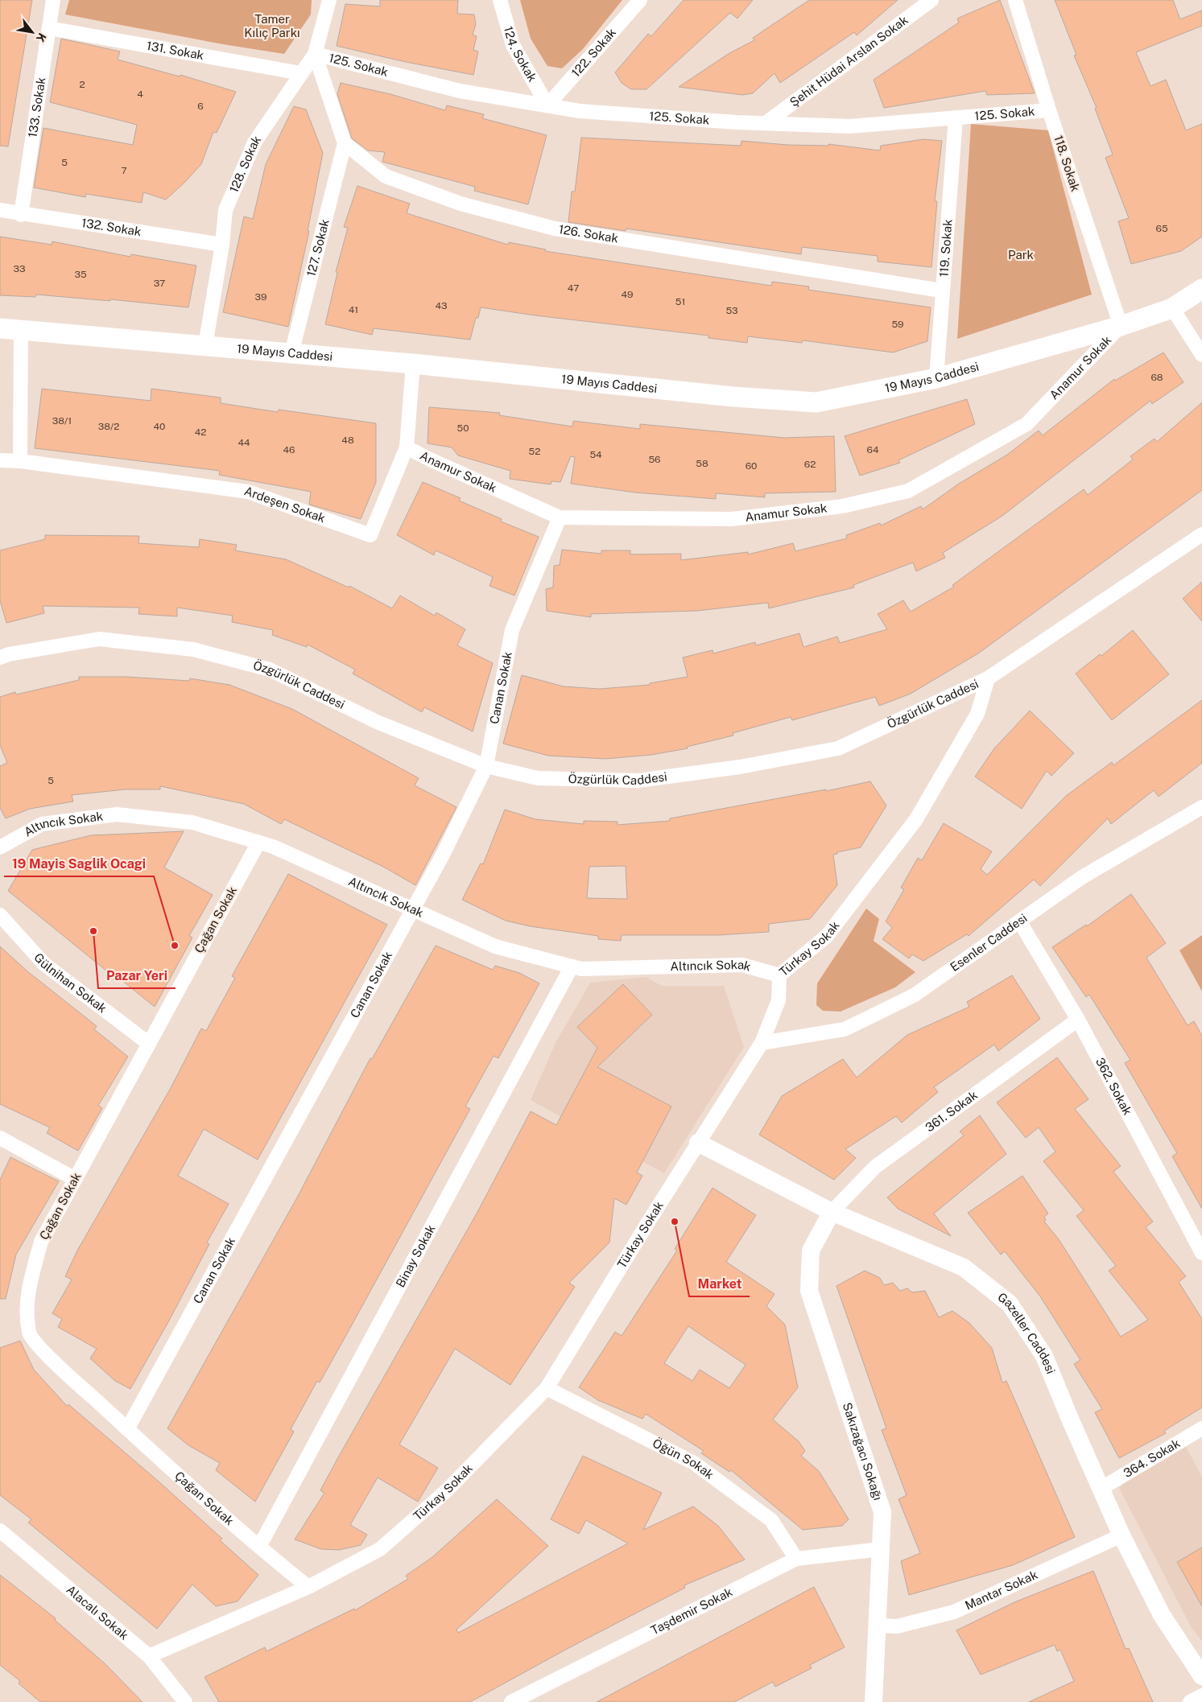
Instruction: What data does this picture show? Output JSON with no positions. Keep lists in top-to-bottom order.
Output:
{
  "streets": {
    "main road": ["19 Mayıs Caddesi"],
    "street": [
      "131. Sokak",
      "122. Sokak",
      "124. Sokak",
      "Şehit Hüdai Arslan Sokak",
      "125. Sokak",
      "133. Sokak",
      "118. Sokak",
      "128. Sokak",
      "132. Sokak",
      "126. Sokak",
      "119. Sokak",
      "127. Sokak",
      "Anamur Sokak",
      "Ardeşen Sokak",
      "Özgürlük Caddesi",
      "Canan Sokak",
      "Altıncık Sokak",
      "Çağan Sokak",
      "Esenler Caddesi",
      "Türkay Sokak",
      "Gülnihan Sokak",
      "362. Sokak",
      "361. Sokak",
      "Binay Sokak",
      "Gazeller Caddesi",
      "Sakızağacı Sokağı",
      "364. Sokak",
      "Öğün Sokak",
      "Mantar Sokak",
      "Taşdemir Sokak",
      "Alacalı Sokak"
    ]
  },
  "crossings": [
    ["131. Sokak", "133. Sokak"],
    ["131. Sokak", "128. Sokak"],
    ["122. Sokak", "124. Sokak"],
    ["122. Sokak", "125. Sokak"],
    ["124. Sokak", "125. Sokak"],
    ["Şehit Hüdai Arslan Sokak", "125. Sokak"],
    ["125. Sokak", "118. Sokak"],
    ["125. Sokak", "128. Sokak"],
    ["125. Sokak", "119. Sokak"],
    ["133. Sokak", "132. Sokak"],
    ["118. Sokak", "19 Mayıs Caddesi"],
    ["118. Sokak", "Anamur Sokak"],
    ["128. Sokak", "132. Sokak"],
    ["128. Sokak", "19 Mayıs Caddesi"],
    ["126. Sokak", "119. Sokak"],
    ["126. Sokak", "127. Sokak"],
    ["119. Sokak", "19 Mayıs Caddesi"],
    ["127. Sokak", "19 Mayıs Caddesi"],
    ["19 Mayıs Caddesi", "Anamur Sokak"],
    ["19 Mayıs Caddesi", "Ardeşen Sokak"],
    ["Anamur Sokak", "Ardeşen Sokak"],
    ["Anamur Sokak", "Canan Sokak"],
    ["Özgürlük Caddesi", "Canan Sokak"],
    ["Özgürlük Caddesi", "Türkay Sokak"],
    ["Canan Sokak", "Altıncık Sokak"],
    ["Canan Sokak", "Çağan Sokak"],
    ["Altıncık Sokak", "Çağan Sokak"],
    ["Altıncık Sokak", "Türkay Sokak"],
    ["Altıncık Sokak", "Binay Sokak"],
    ["Çağan Sokak", "Türkay Sokak"],
    ["Çağan Sokak", "Gülnihan Sokak"],
    ["Çağan Sokak", "Binay Sokak"],
    ["Esenler Caddesi", "Türkay Sokak"],
    ["Esenler Caddesi", "362. Sokak"],
    ["Türkay Sokak", "Gazeller Caddesi"],
    ["Türkay Sokak", "Öğün Sokak"],
    ["Türkay Sokak", "Alacalı Sokak"],
    ["362. Sokak", "361. Sokak"],
    ["361. Sokak", "Gazeller Caddesi"],
    ["361. Sokak", "Sakızağacı Sokağı"],
    ["Gazeller Caddesi", "Sakızağacı Sokağı"],
    ["Gazeller Caddesi", "364. Sokak"],
    ["Gazeller Caddesi", "Mantar Sokak"],
    ["Sakızağacı Sokağı", "Mantar Sokak"],
    ["Sakızağacı Sokağı", "Taşdemir Sokak"],
    ["Öğün Sokak", "Taşdemir Sokak"]
  ],
  "parks": ["Tamer Kılıç Parkı", "Park"],
  "places": ["Pazar Yeri", "19 Mayis Saglik Ocagi", "Market"],
  "house_numbers": [
    "2",
    "4",
    "6",
    "5",
    "7",
    "65",
    "33",
    "35",
    "37",
    "47",
    "49",
    "39",
    "51",
    "43",
    "41",
    "53",
    "59",
    "68",
    "38/1",
    "38/2",
    "40",
    "50",
    "42",
    "48",
    "44",
    "46",
    "64",
    "52",
    "54",
    "56",
    "58",
    "62",
    "60",
    "5"
  ],
  "north": "bottom right"
}
